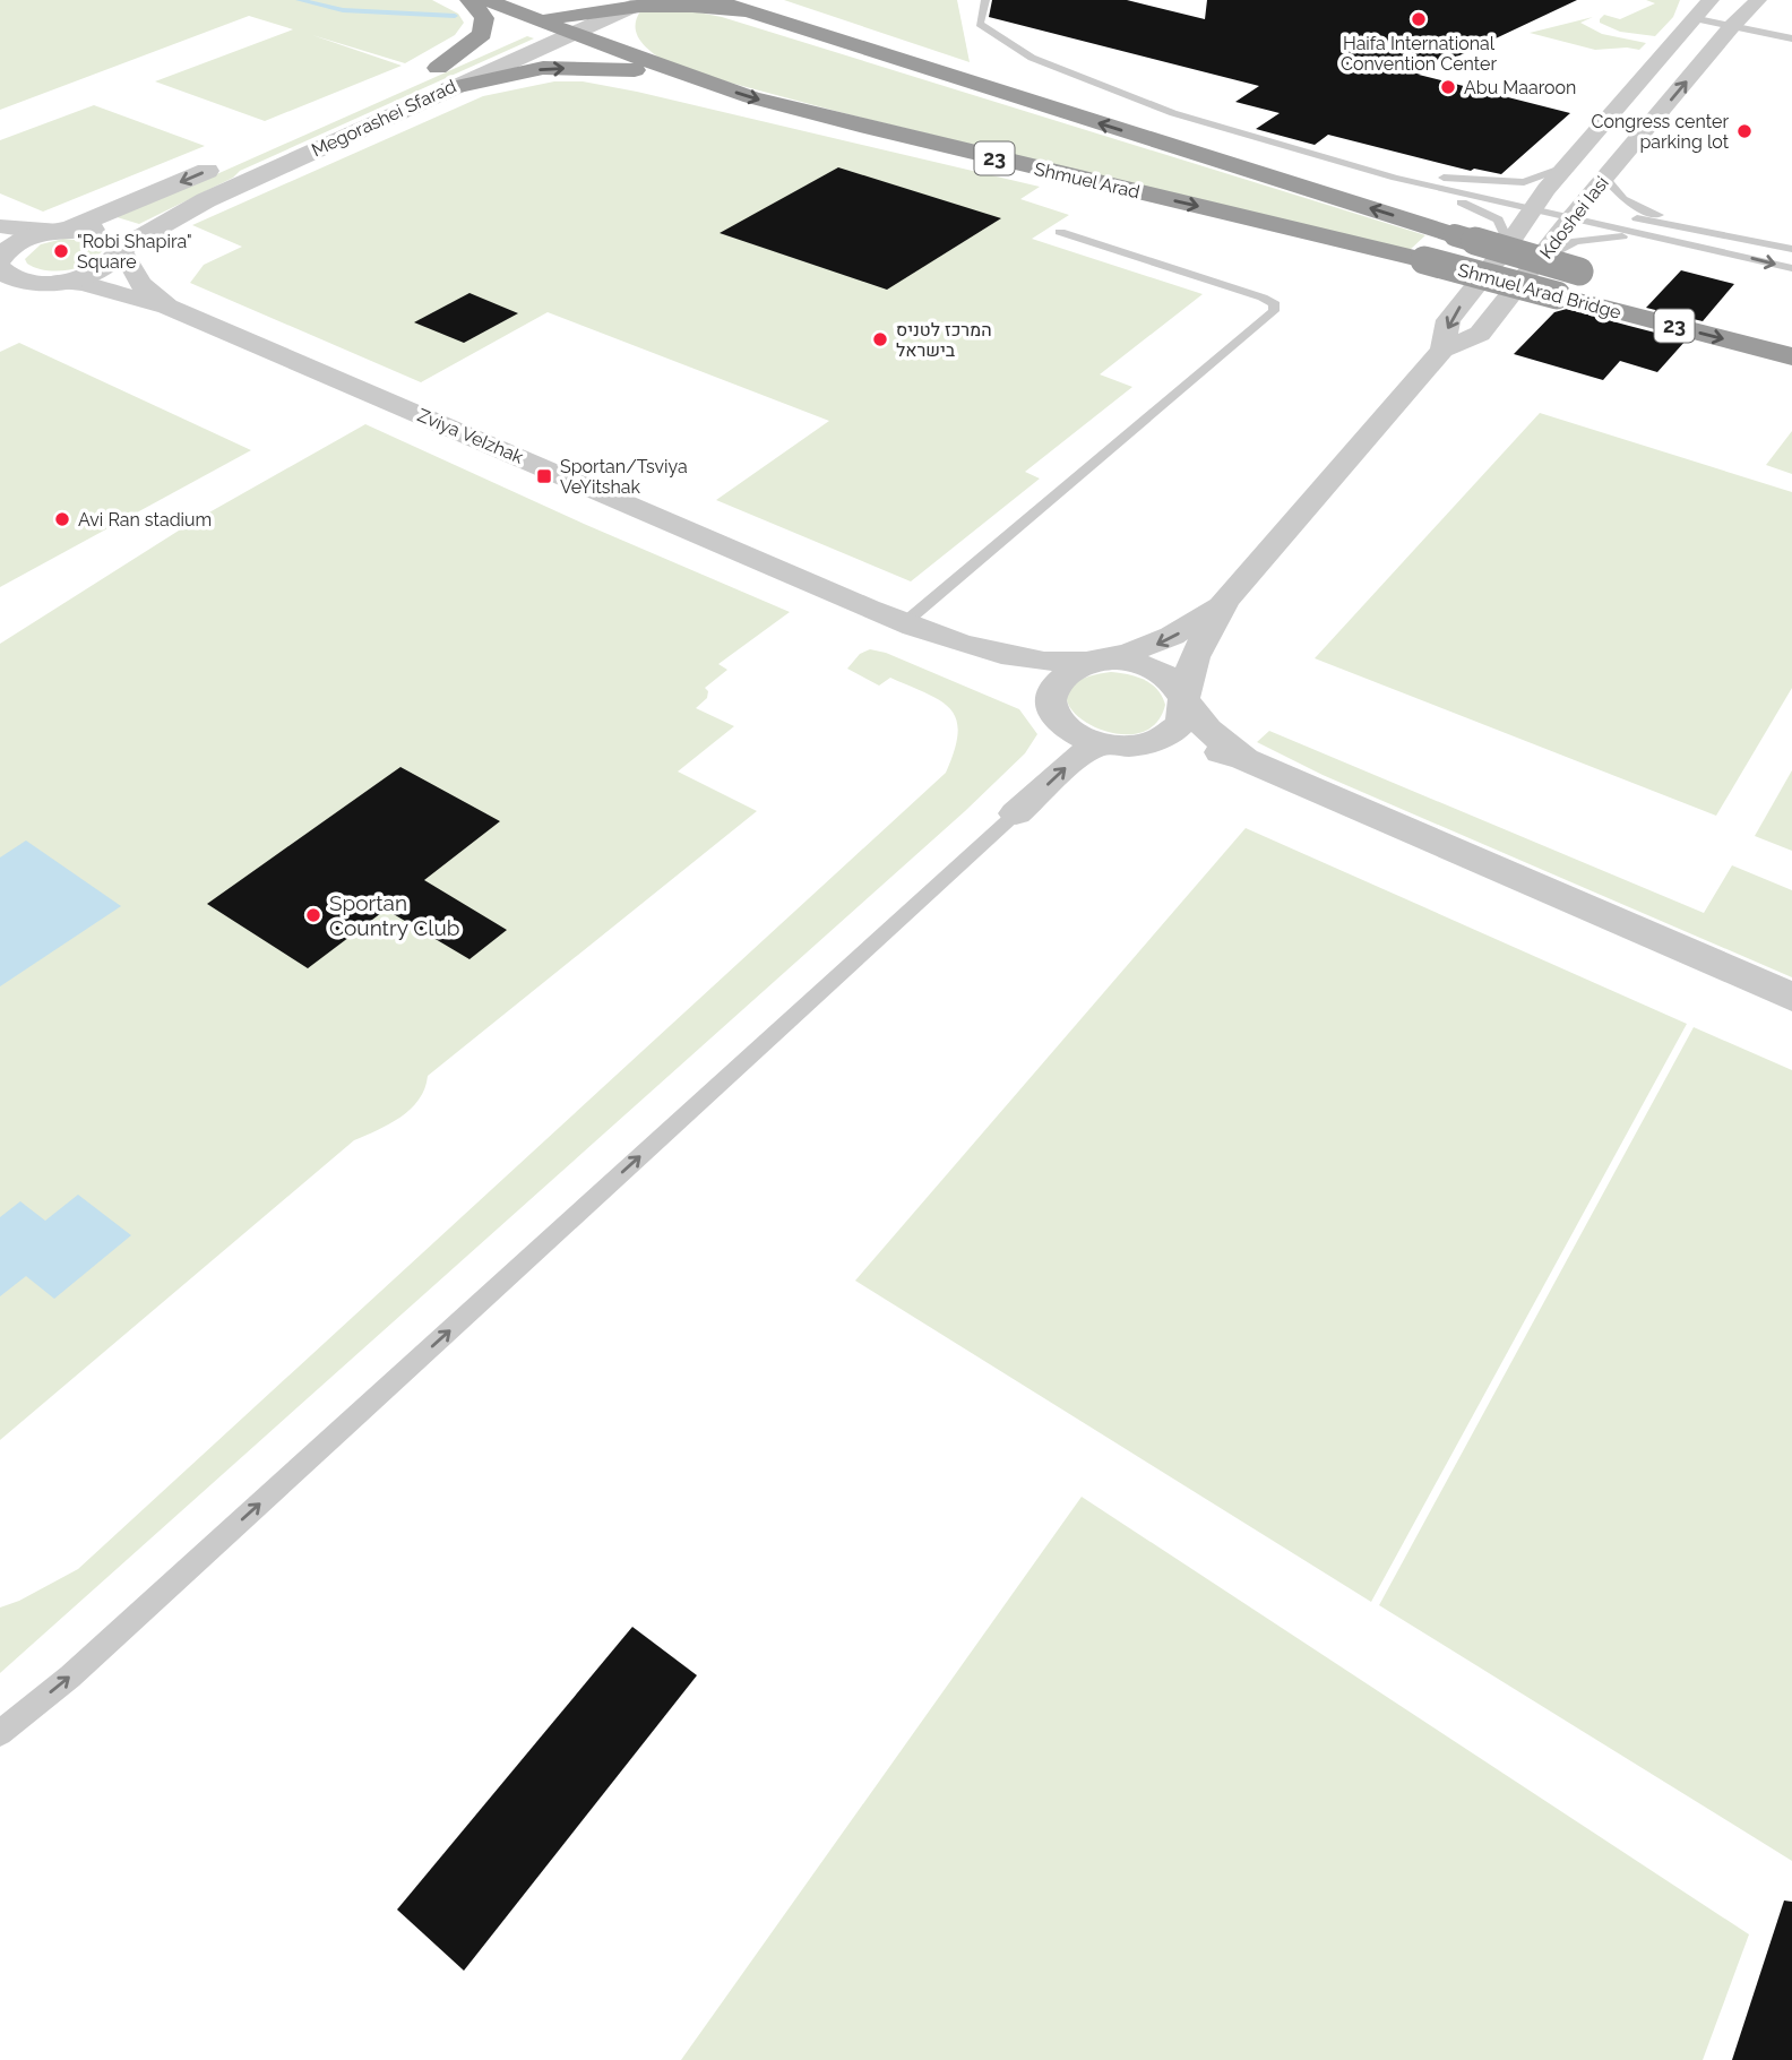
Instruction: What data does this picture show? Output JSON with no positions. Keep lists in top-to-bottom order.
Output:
{
  "streets": {
    "highway": ["23", "Shmuel Arad", "Shmuel Arad Bridge"],
    "street": ["Megorashei Sfarad", "Kdoshei Iasi", "Zviya VeIzhak"]
  },
  "crossings": [
    ["Megorashei Sfarad", "23"],
    ["Megorashei Sfarad", "Shmuel Arad"],
    ["Megorashei Sfarad", "Zviya VeIzhak"],
    ["23", "Shmuel Arad"],
    ["Shmuel Arad", "Shmuel Arad Bridge"],
    ["Kdoshei Iasi", "Zviya VeIzhak"]
  ],
  "one_way": ["Shmuel Arad"],
  "places": {
    "other": [
      "Haifa International Convention Center",
      "Abu Maaroon",
      "Congress center parking lot",
      "\"Robi Shapira\" Square",
      "המרכז לטניס בישראל",
      "Avi Ran stadium",
      "Sportan Country Club"
    ],
    "transit": ["Sportan/Tsviya VeYitshak"]
  }
}
